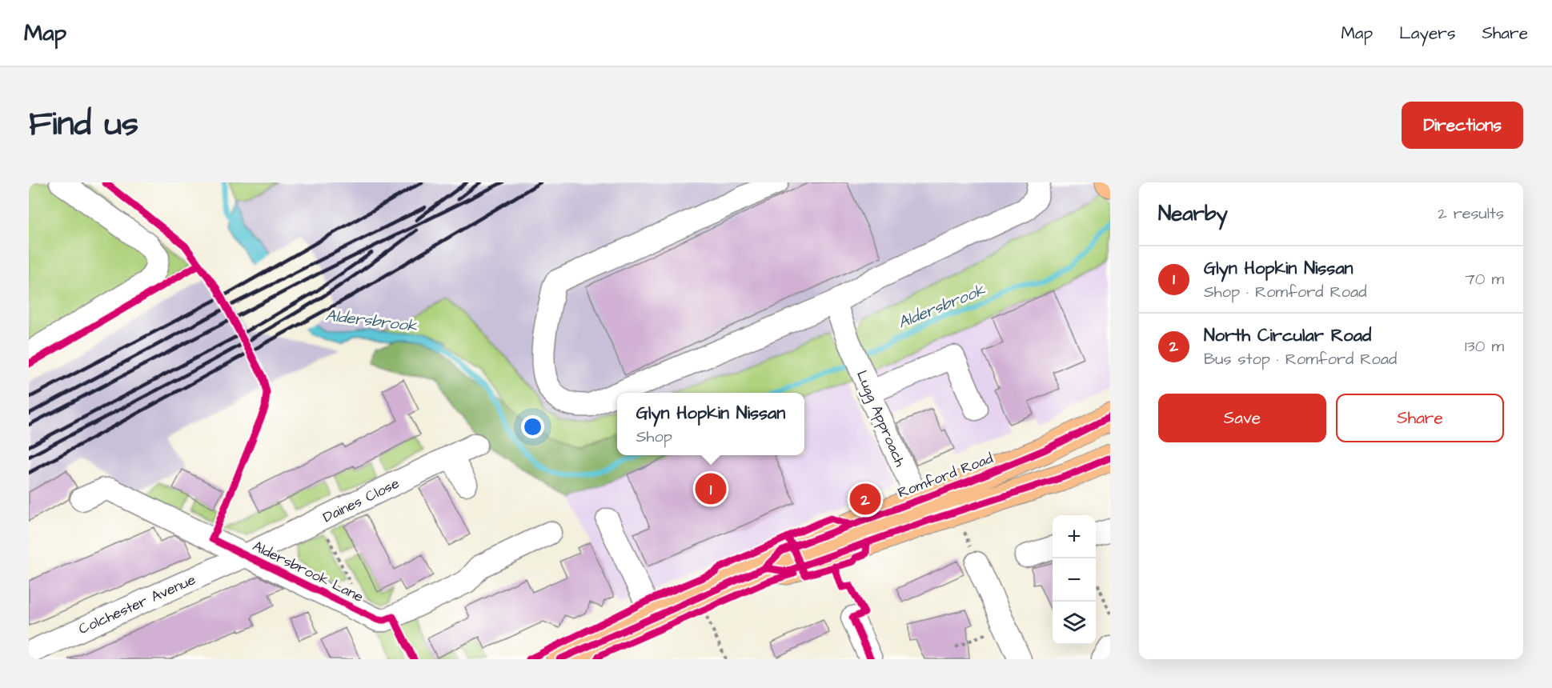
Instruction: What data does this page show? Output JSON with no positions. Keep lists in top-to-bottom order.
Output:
{
  "streets": {
    "main road": ["Romford Road"],
    "street": [
      "Lugg Approach",
      "Daines Close",
      "Aldersbrook Lane",
      "Colchester Avenue"
    ]
  },
  "crossings": [
    ["Lugg Approach", "Romford Road"],
    ["Daines Close", "Aldersbrook Lane"],
    ["Daines Close", "Colchester Avenue"],
    ["Aldersbrook Lane", "Colchester Avenue"]
  ],
  "water": ["Aldersbrook"],
  "page": {
    "header": "Map",
    "nav": ["Map", "Layers", "Share"],
    "title": "Find us",
    "buttons": [
      "Directions",
      ["Save", "Share"]
    ],
    "heading": ["Nearby", "2 results"],
    "list": [
      {
        "mark": "1",
        "name": "Glyn Hopkin Nissan",
        "note": "Shop · Romford Road",
        "value": "70 m"
      },
      {
        "mark": "2",
        "name": "North Circular Road",
        "note": "Bus stop · Romford Road",
        "value": "130 m"
      }
    ],
    "popup": ["Glyn Hopkin Nissan", "Shop"],
    "pins": ["1", "2"],
    "map_buttons": ["+", "−"]
  }
}
